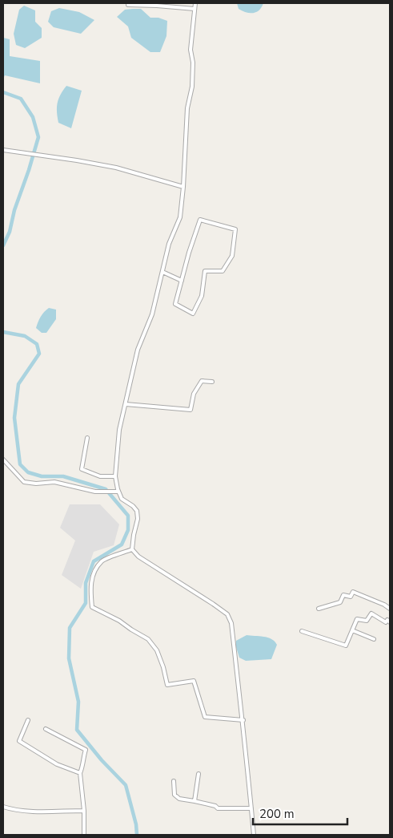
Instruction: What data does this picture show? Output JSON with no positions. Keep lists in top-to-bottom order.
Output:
{
  "scale_bar": "200 m"
}
